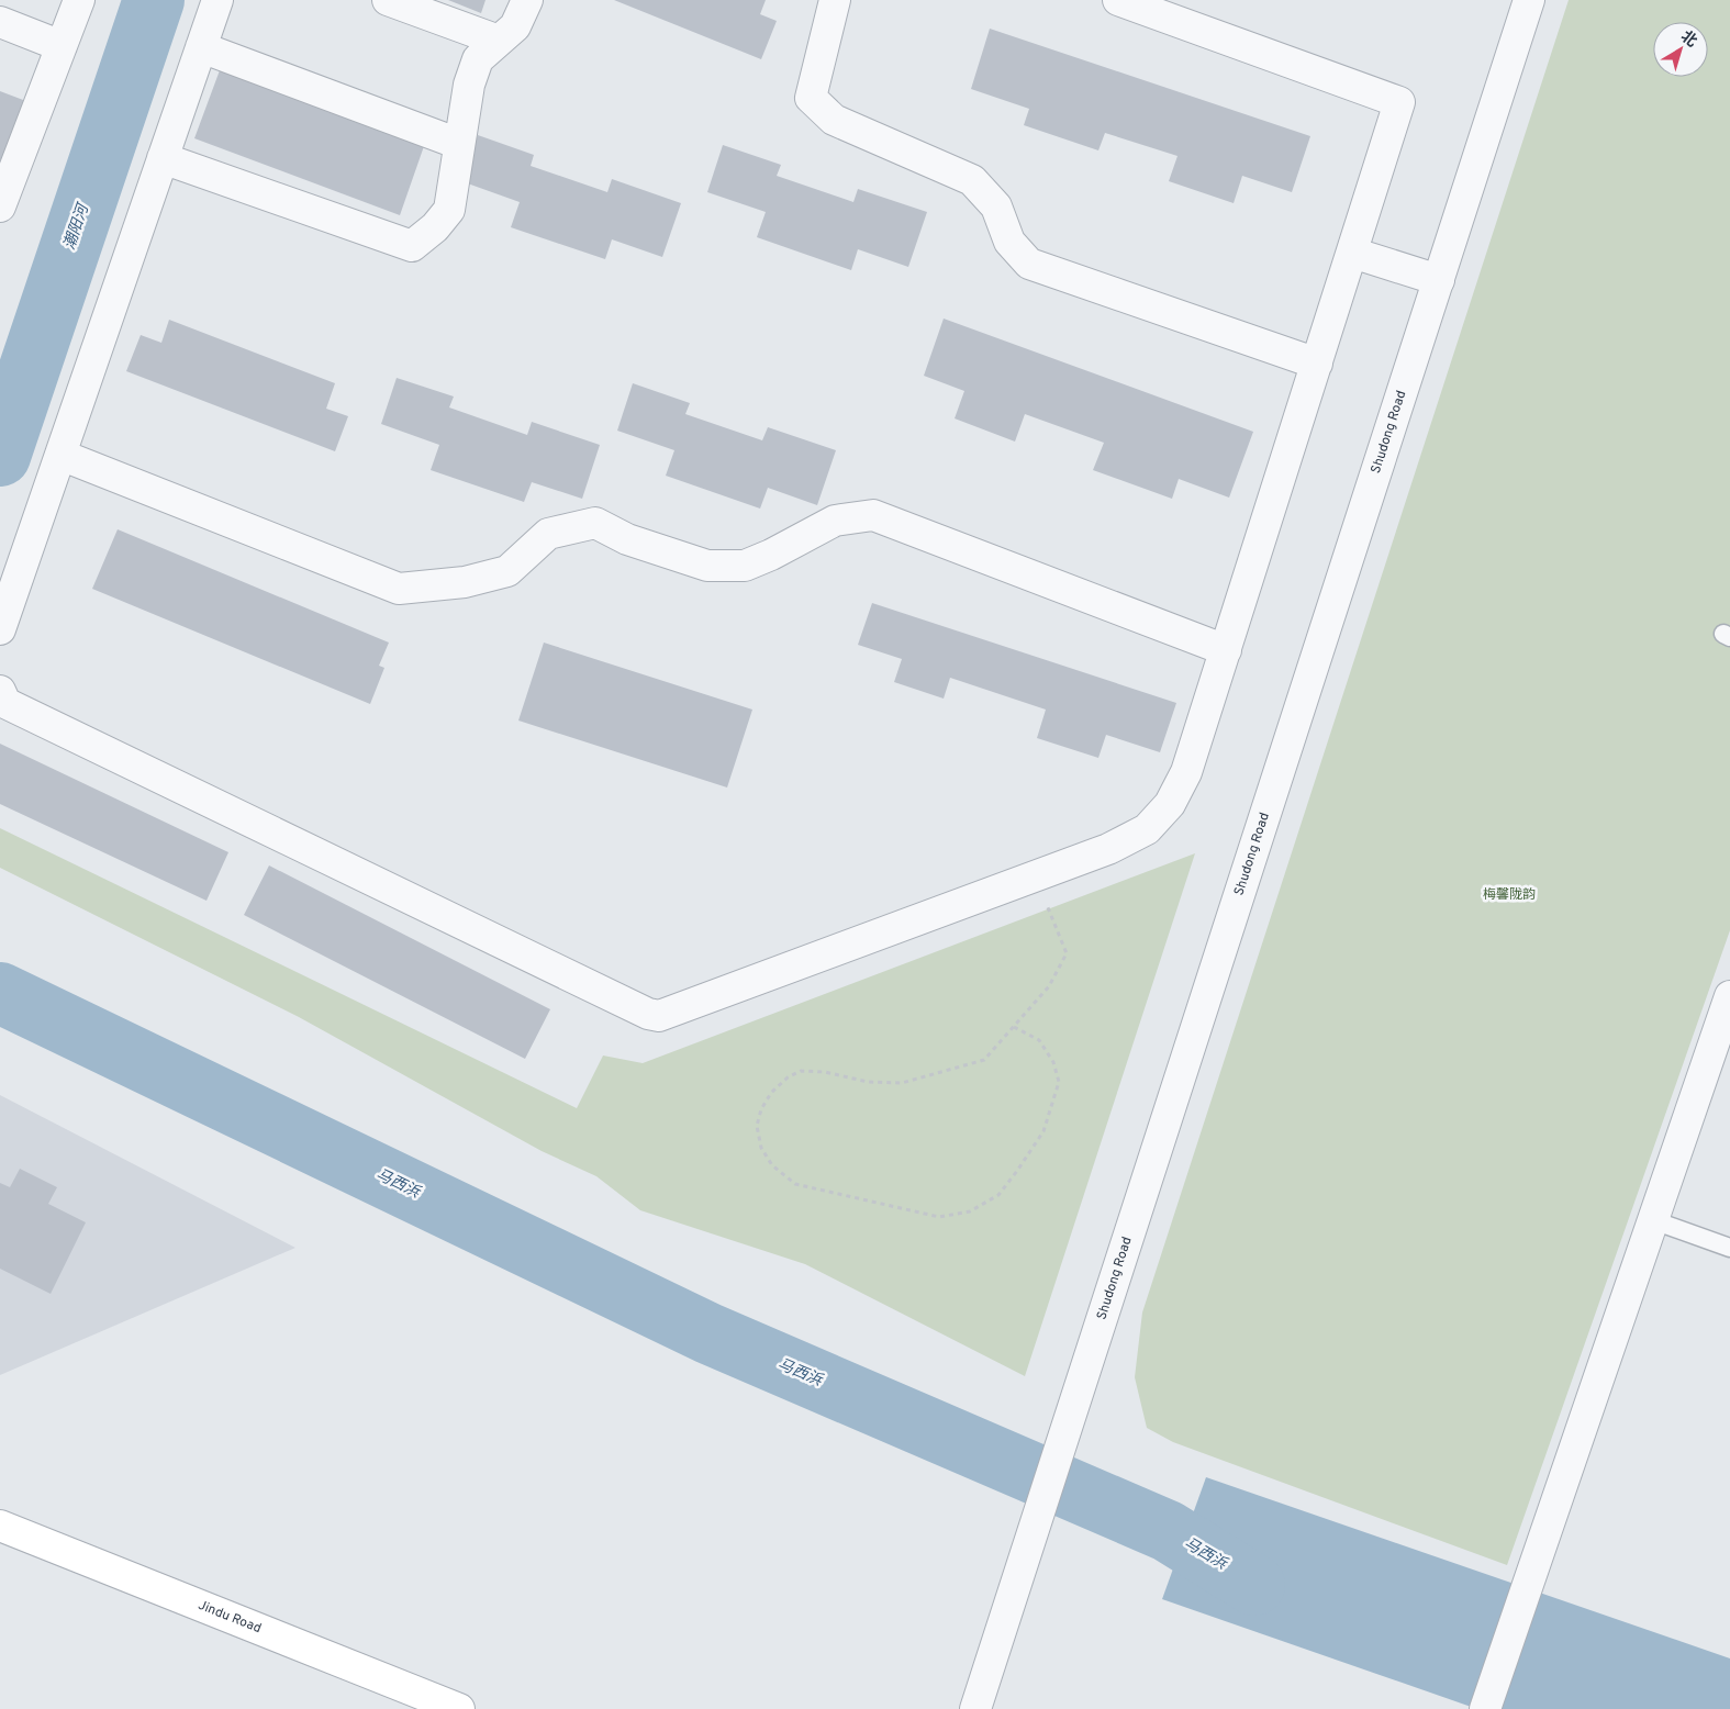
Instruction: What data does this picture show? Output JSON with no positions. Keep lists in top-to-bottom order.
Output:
{
  "streets": {
    "main road": ["Jindu Road"],
    "street": ["Shudong Road"]
  },
  "water": ["潮阳河", "马西浜"],
  "parks": ["梅馨陇韵"],
  "north": "top right"
}
